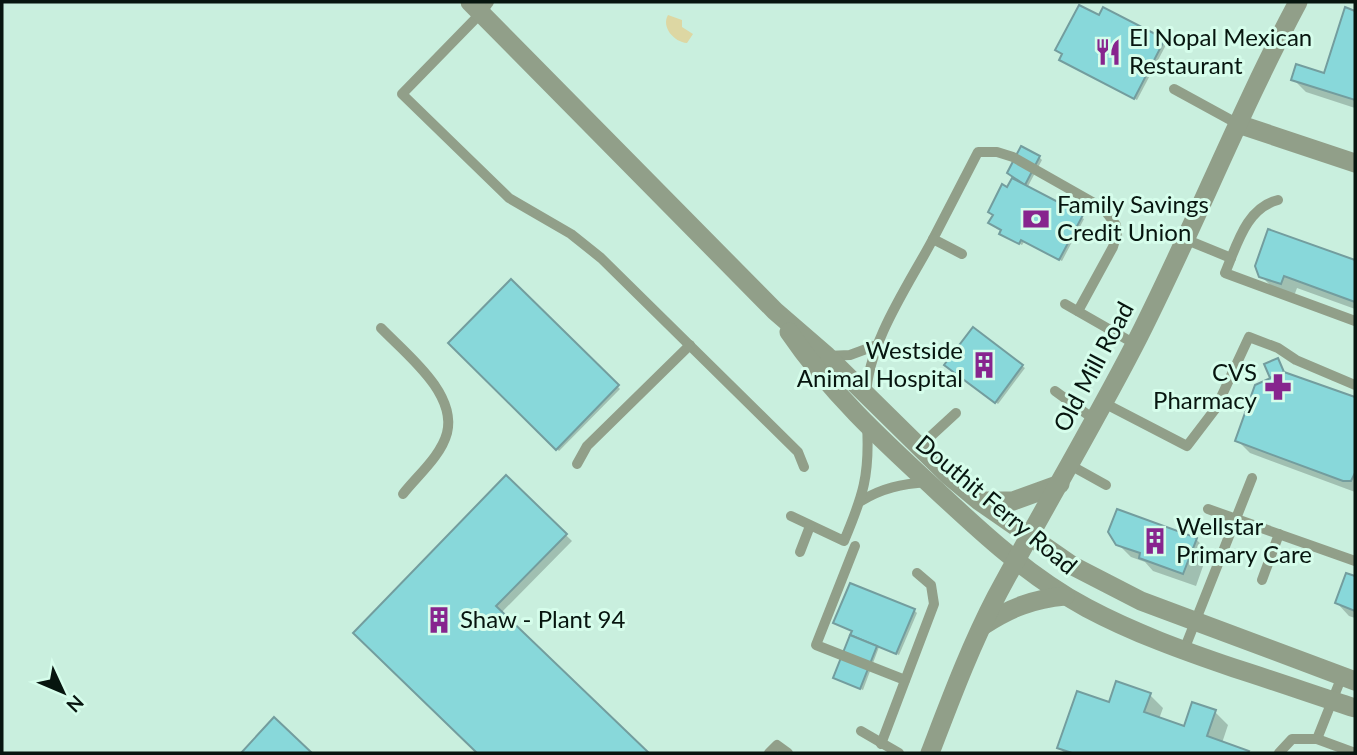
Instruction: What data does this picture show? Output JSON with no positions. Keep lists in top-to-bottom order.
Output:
{
  "streets": {
    "street": ["Old Mill Road", "Douthit Ferry Road"]
  },
  "crossings": [
    ["Old Mill Road", "Douthit Ferry Road"]
  ],
  "places": {
    "restaurant": ["El Nopal Mexican Restaurant"],
    "bank": ["Family Savings Credit Union"],
    "building": ["Westside Animal Hospital", "Wellstar Primary Care", "Shaw - Plant 94"],
    "pharmacy": ["CVS Pharmacy"]
  },
  "north": "bottom right"
}
